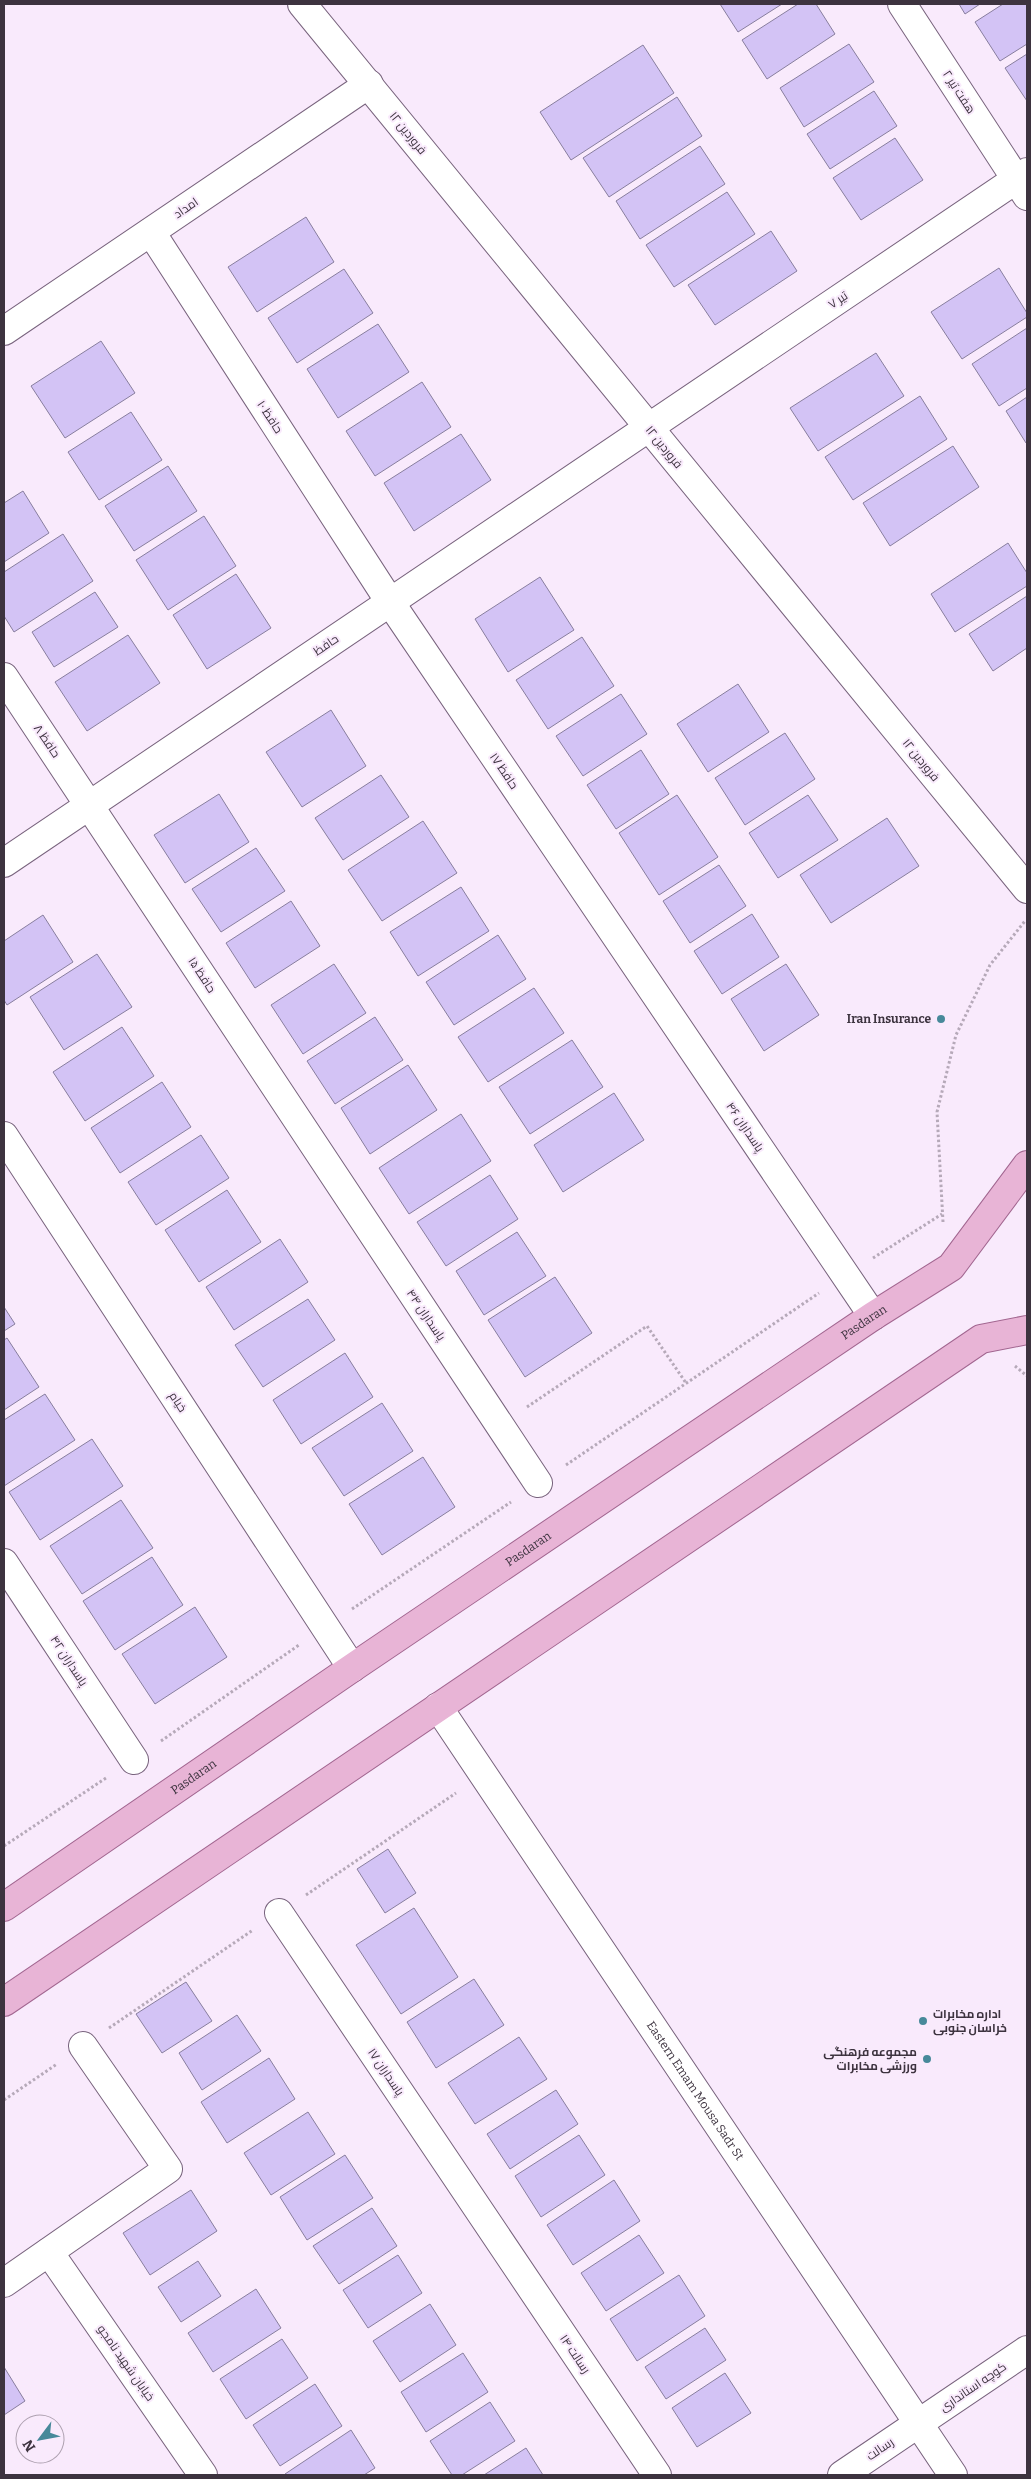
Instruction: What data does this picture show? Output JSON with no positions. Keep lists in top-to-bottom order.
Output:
{
  "streets": {
    "main road": ["Pasdaran"],
    "street": [
      "هفت تیر ۲",
      "۱۲ فروردین",
      "امداد",
      "۷ تیر",
      "حافظ ۱۰",
      "حافظ",
      "حافظ ۸",
      "حافظ ۱۷",
      "حافظ ۱۵",
      "پاسداران ۴۶",
      "پاسداران ۴۴",
      "خیام",
      "پاسداران ۴۲",
      "پاسداران ۱۷",
      "Eastern Emam Mousa Sadr St",
      "رسالت ۱۴",
      "خیابان شهید نامجو",
      "کوچه استانداری",
      "رسالت"
    ]
  },
  "crossings": [
    ["هفت تیر ۲", "۷ تیر"],
    ["۱۲ فروردین", "امداد"],
    ["۱۲ فروردین", "۷ تیر"],
    ["۱۲ فروردین", "حافظ"],
    ["امداد", "حافظ ۱۰"],
    ["۷ تیر", "حافظ"],
    ["حافظ ۱۰", "حافظ"],
    ["حافظ ۱۰", "حافظ ۱۷"],
    ["حافظ", "حافظ ۸"],
    ["حافظ", "حافظ ۱۷"],
    ["حافظ", "حافظ ۱۵"],
    ["حافظ ۸", "حافظ ۱۵"],
    ["حافظ ۱۷", "پاسداران ۴۶"],
    ["حافظ ۱۵", "پاسداران ۴۴"],
    ["پاسداران ۴۶", "Pasdaran"],
    ["Pasdaran", "خیام"],
    ["پاسداران ۱۷", "رسالت ۱۴"],
    ["Eastern Emam Mousa Sadr St", "کوچه استانداری"],
    ["Eastern Emam Mousa Sadr St", "رسالت"],
    ["کوچه استانداری", "رسالت"]
  ],
  "places": ["Iran Insurance", "اداره مخابرات خراسان جنوبی", "مجموعه فرهنگی ورزشی مخابرات"],
  "north": "bottom left"
}
